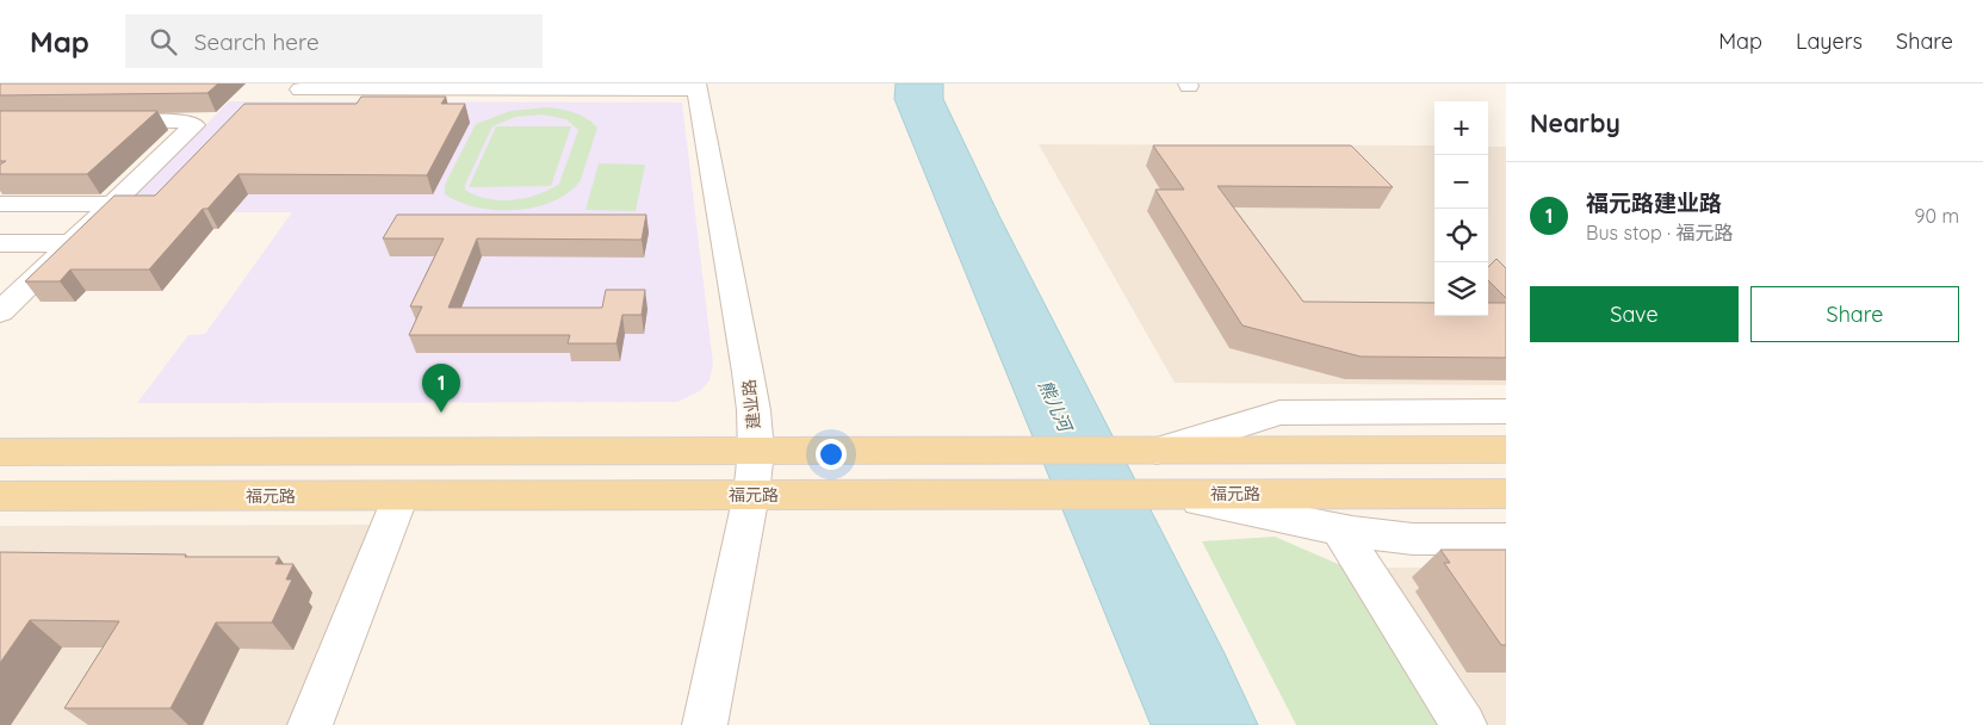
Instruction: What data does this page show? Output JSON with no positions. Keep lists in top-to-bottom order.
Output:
{
  "streets": {
    "main road": ["福元路"],
    "street": ["建业路"]
  },
  "crossings": [
    ["建业路", "福元路"]
  ],
  "water": ["熊儿河"],
  "page": {
    "header": "Map",
    "search": "Search here",
    "nav": ["Map", "Layers", "Share"],
    "heading": "Nearby",
    "map_buttons": ["+", "−"],
    "list": [
      {
        "mark": "1",
        "name": "福元路建业路",
        "note": "Bus stop · 福元路",
        "value": "90 m"
      }
    ],
    "buttons": ["Save", "Share"],
    "pins": "1"
  }
}
